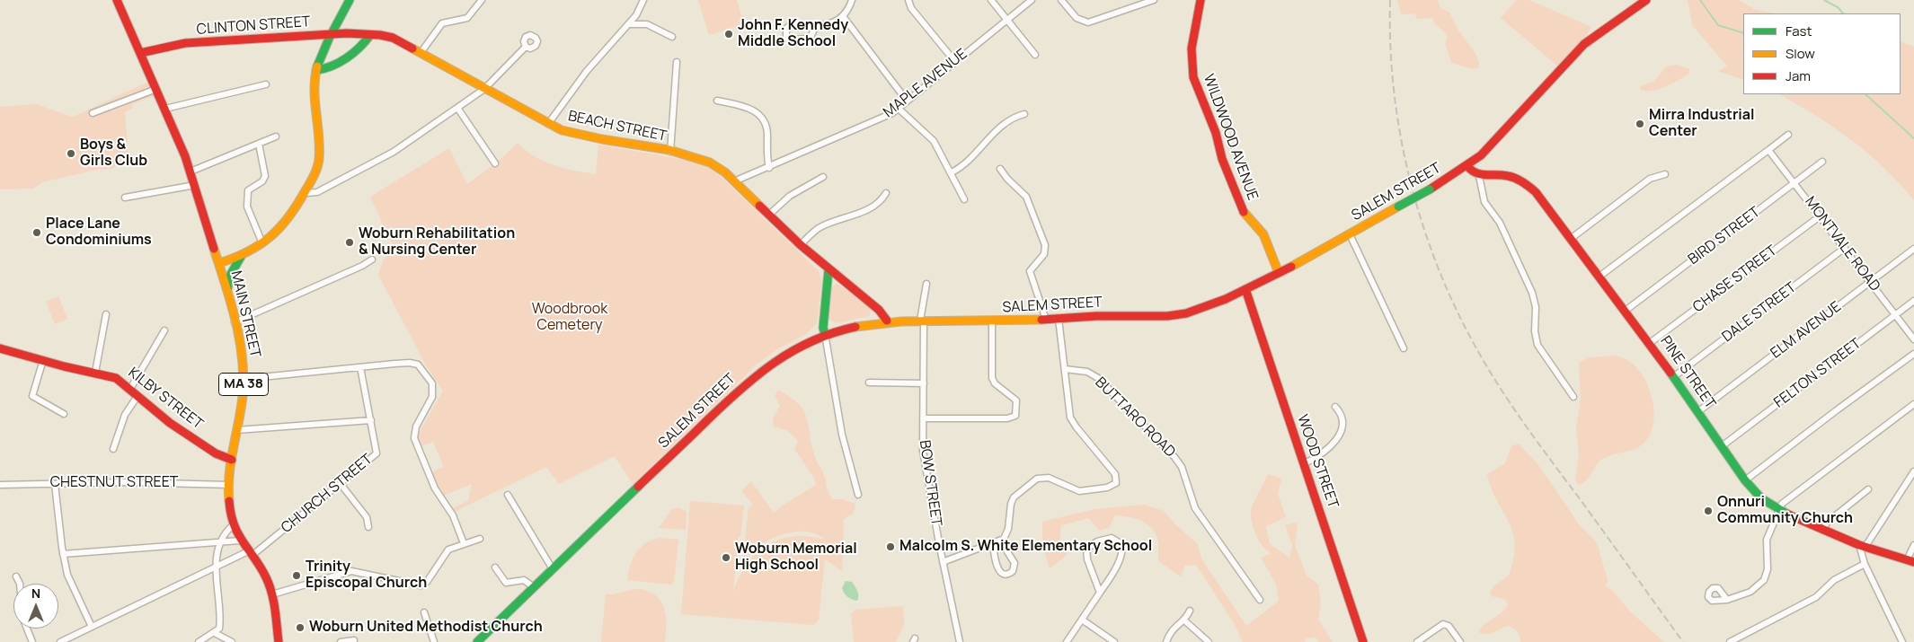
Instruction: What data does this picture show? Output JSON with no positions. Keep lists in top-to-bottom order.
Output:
{
  "streets": {
    "street": [
      "CLINTON STREET",
      "MAPLE AVENUE",
      "BEACH STREET",
      "WILDWOOD AVENUE",
      "SALEM STREET",
      "BIRD STREET",
      "MONTVALE ROAD",
      "CHASE STREET",
      "DALE STREET",
      "MAIN STREET",
      "ELM AVENUE",
      "PINE STREET",
      "FELTON STREET",
      "MA 38",
      "KILBY STREET",
      "BUTTARO ROAD",
      "WOOD STREET",
      "CHESTNUT STREET",
      "BOW STREET",
      "CHURCH STREET"
    ]
  },
  "crossings": [
    ["CLINTON STREET", "BEACH STREET"],
    ["CLINTON STREET", "MAIN STREET"],
    ["MAPLE AVENUE", "BEACH STREET"],
    ["BEACH STREET", "SALEM STREET"],
    ["WILDWOOD AVENUE", "SALEM STREET"],
    ["SALEM STREET", "WOOD STREET"],
    ["SALEM STREET", "BOW STREET"],
    ["BIRD STREET", "MONTVALE ROAD"],
    ["BIRD STREET", "PINE STREET"],
    ["MONTVALE ROAD", "CHASE STREET"],
    ["MONTVALE ROAD", "DALE STREET"],
    ["MONTVALE ROAD", "ELM AVENUE"],
    ["MONTVALE ROAD", "FELTON STREET"],
    ["CHASE STREET", "PINE STREET"],
    ["DALE STREET", "PINE STREET"],
    ["MAIN STREET", "KILBY STREET"],
    ["MAIN STREET", "CHESTNUT STREET"],
    ["MAIN STREET", "CHURCH STREET"],
    ["ELM AVENUE", "PINE STREET"],
    ["PINE STREET", "FELTON STREET"]
  ],
  "parks": ["Woodbrook Cemetery"],
  "places": [
    "John F. Kennedy Middle School",
    "Mirra Industrial Center",
    "Boys & Girls Club",
    "Place Lane Condominiums",
    "Woburn Rehabilitation & Nursing Center",
    "Onnuri Community Church",
    "Malcolm S. White Elementary School",
    "Woburn Memorial High School",
    "Trinity Episcopal Church",
    "Woburn United Methodist Church"
  ],
  "legend": ["Fast", "Slow", "Jam"],
  "north": "top"
}
